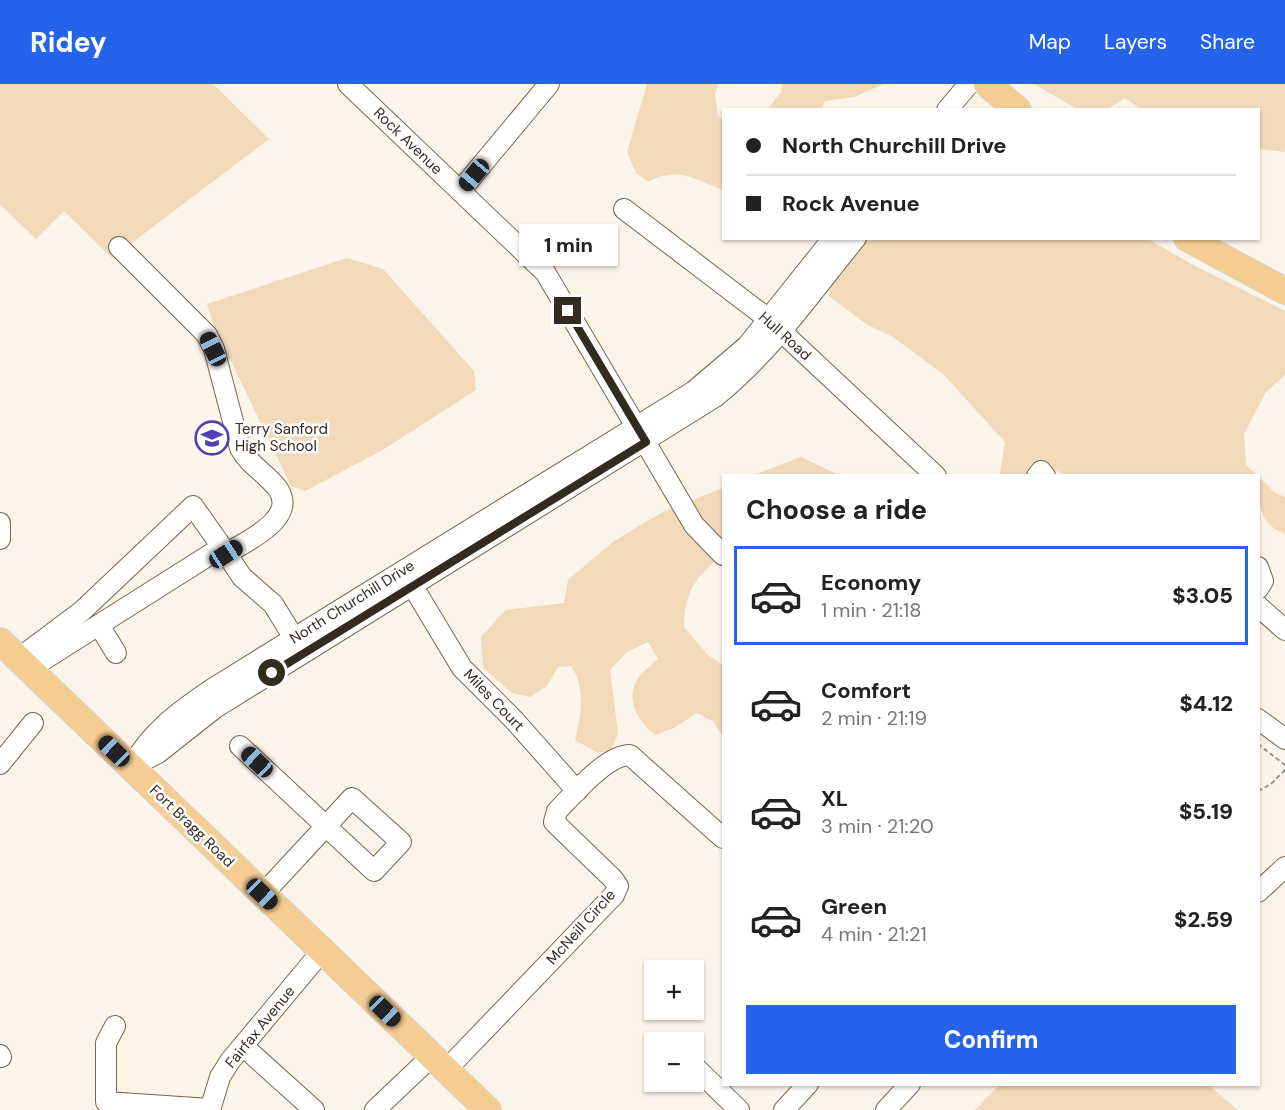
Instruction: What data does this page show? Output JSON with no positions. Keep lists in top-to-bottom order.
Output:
{
  "streets": {
    "main road": ["Fort Bragg Road"],
    "street": [
      "Rock Avenue",
      "Hull Road",
      "North Churchill Drive",
      "Miles Court",
      "McNeill Circle",
      "Fairfax Avenue"
    ]
  },
  "crossings": [
    ["Rock Avenue", "North Churchill Drive"],
    ["Hull Road", "North Churchill Drive"],
    ["North Churchill Drive", "Miles Court"],
    ["North Churchill Drive", "Fort Bragg Road"],
    ["Miles Court", "McNeill Circle"],
    ["Fort Bragg Road", "McNeill Circle"],
    ["Fort Bragg Road", "Fairfax Avenue"]
  ],
  "places": {
    "school or university": ["Terry Sanford High School"]
  },
  "page": {
    "header": "Ridey",
    "nav": ["Map", "Layers", "Share"],
    "banner": ["North Churchill Drive", "Rock Avenue"],
    "bubble": "1 min",
    "heading": "Choose a ride",
    "list": [
      {
        "name": "Economy",
        "note": "1 min · 21:18",
        "value": "$3.05"
      },
      {
        "name": "Comfort",
        "note": "2 min · 21:19",
        "value": "$4.12"
      },
      {
        "name": "XL",
        "note": "3 min · 21:20",
        "value": "$5.19"
      },
      {
        "name": "Green",
        "note": "4 min · 21:21",
        "value": "$2.59"
      }
    ],
    "map_buttons": ["+", "−"],
    "buttons": "Confirm"
  }
}
